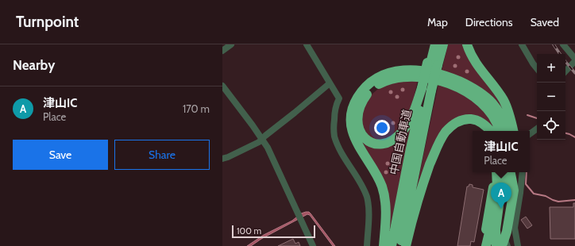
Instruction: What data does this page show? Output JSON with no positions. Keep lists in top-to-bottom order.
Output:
{
  "streets": {
    "highway": ["中国自動車道"]
  },
  "scale_bar": "100 m",
  "page": {
    "header": "Turnpoint",
    "nav": ["Map", "Directions", "Saved"],
    "heading": "Nearby",
    "map_buttons": ["+", "−"],
    "list": [
      {
        "mark": "A",
        "name": "津山IC",
        "note": "Place",
        "value": "170 m"
      }
    ],
    "buttons": ["Save", "Share"],
    "popup": ["津山IC", "Place"],
    "pins": "A",
    "scale": "100 m"
  }
}
